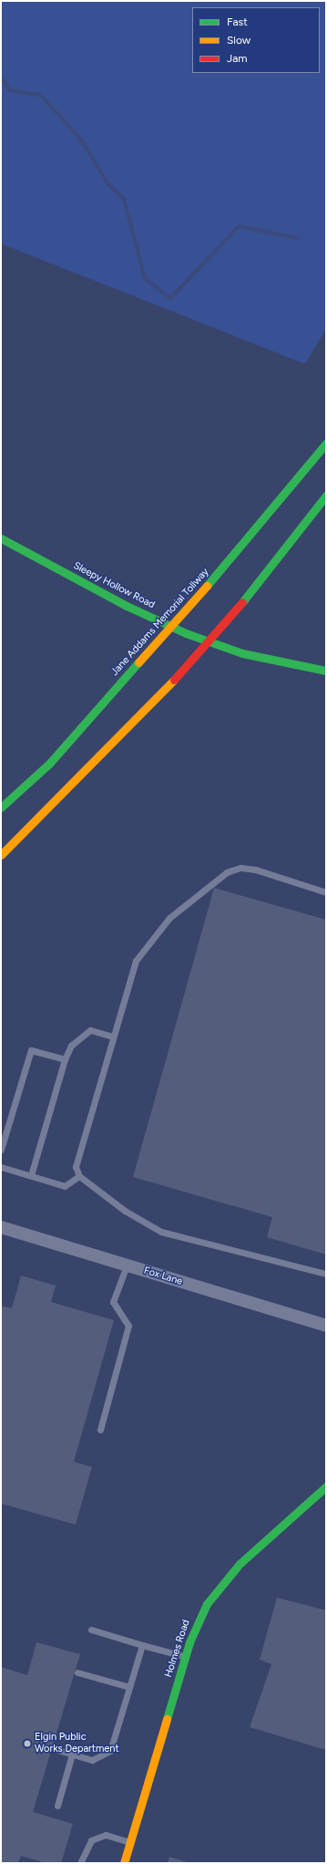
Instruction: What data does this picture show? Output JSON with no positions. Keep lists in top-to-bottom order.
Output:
{
  "streets": {
    "main road": ["Sleepy Hollow Road", "Jane Addams Memorial Tollway", "Holmes Road"],
    "street": ["Fox Lane"]
  },
  "places": ["Elgin Public Works Department"],
  "legend": ["Fast", "Slow", "Jam"]
}
